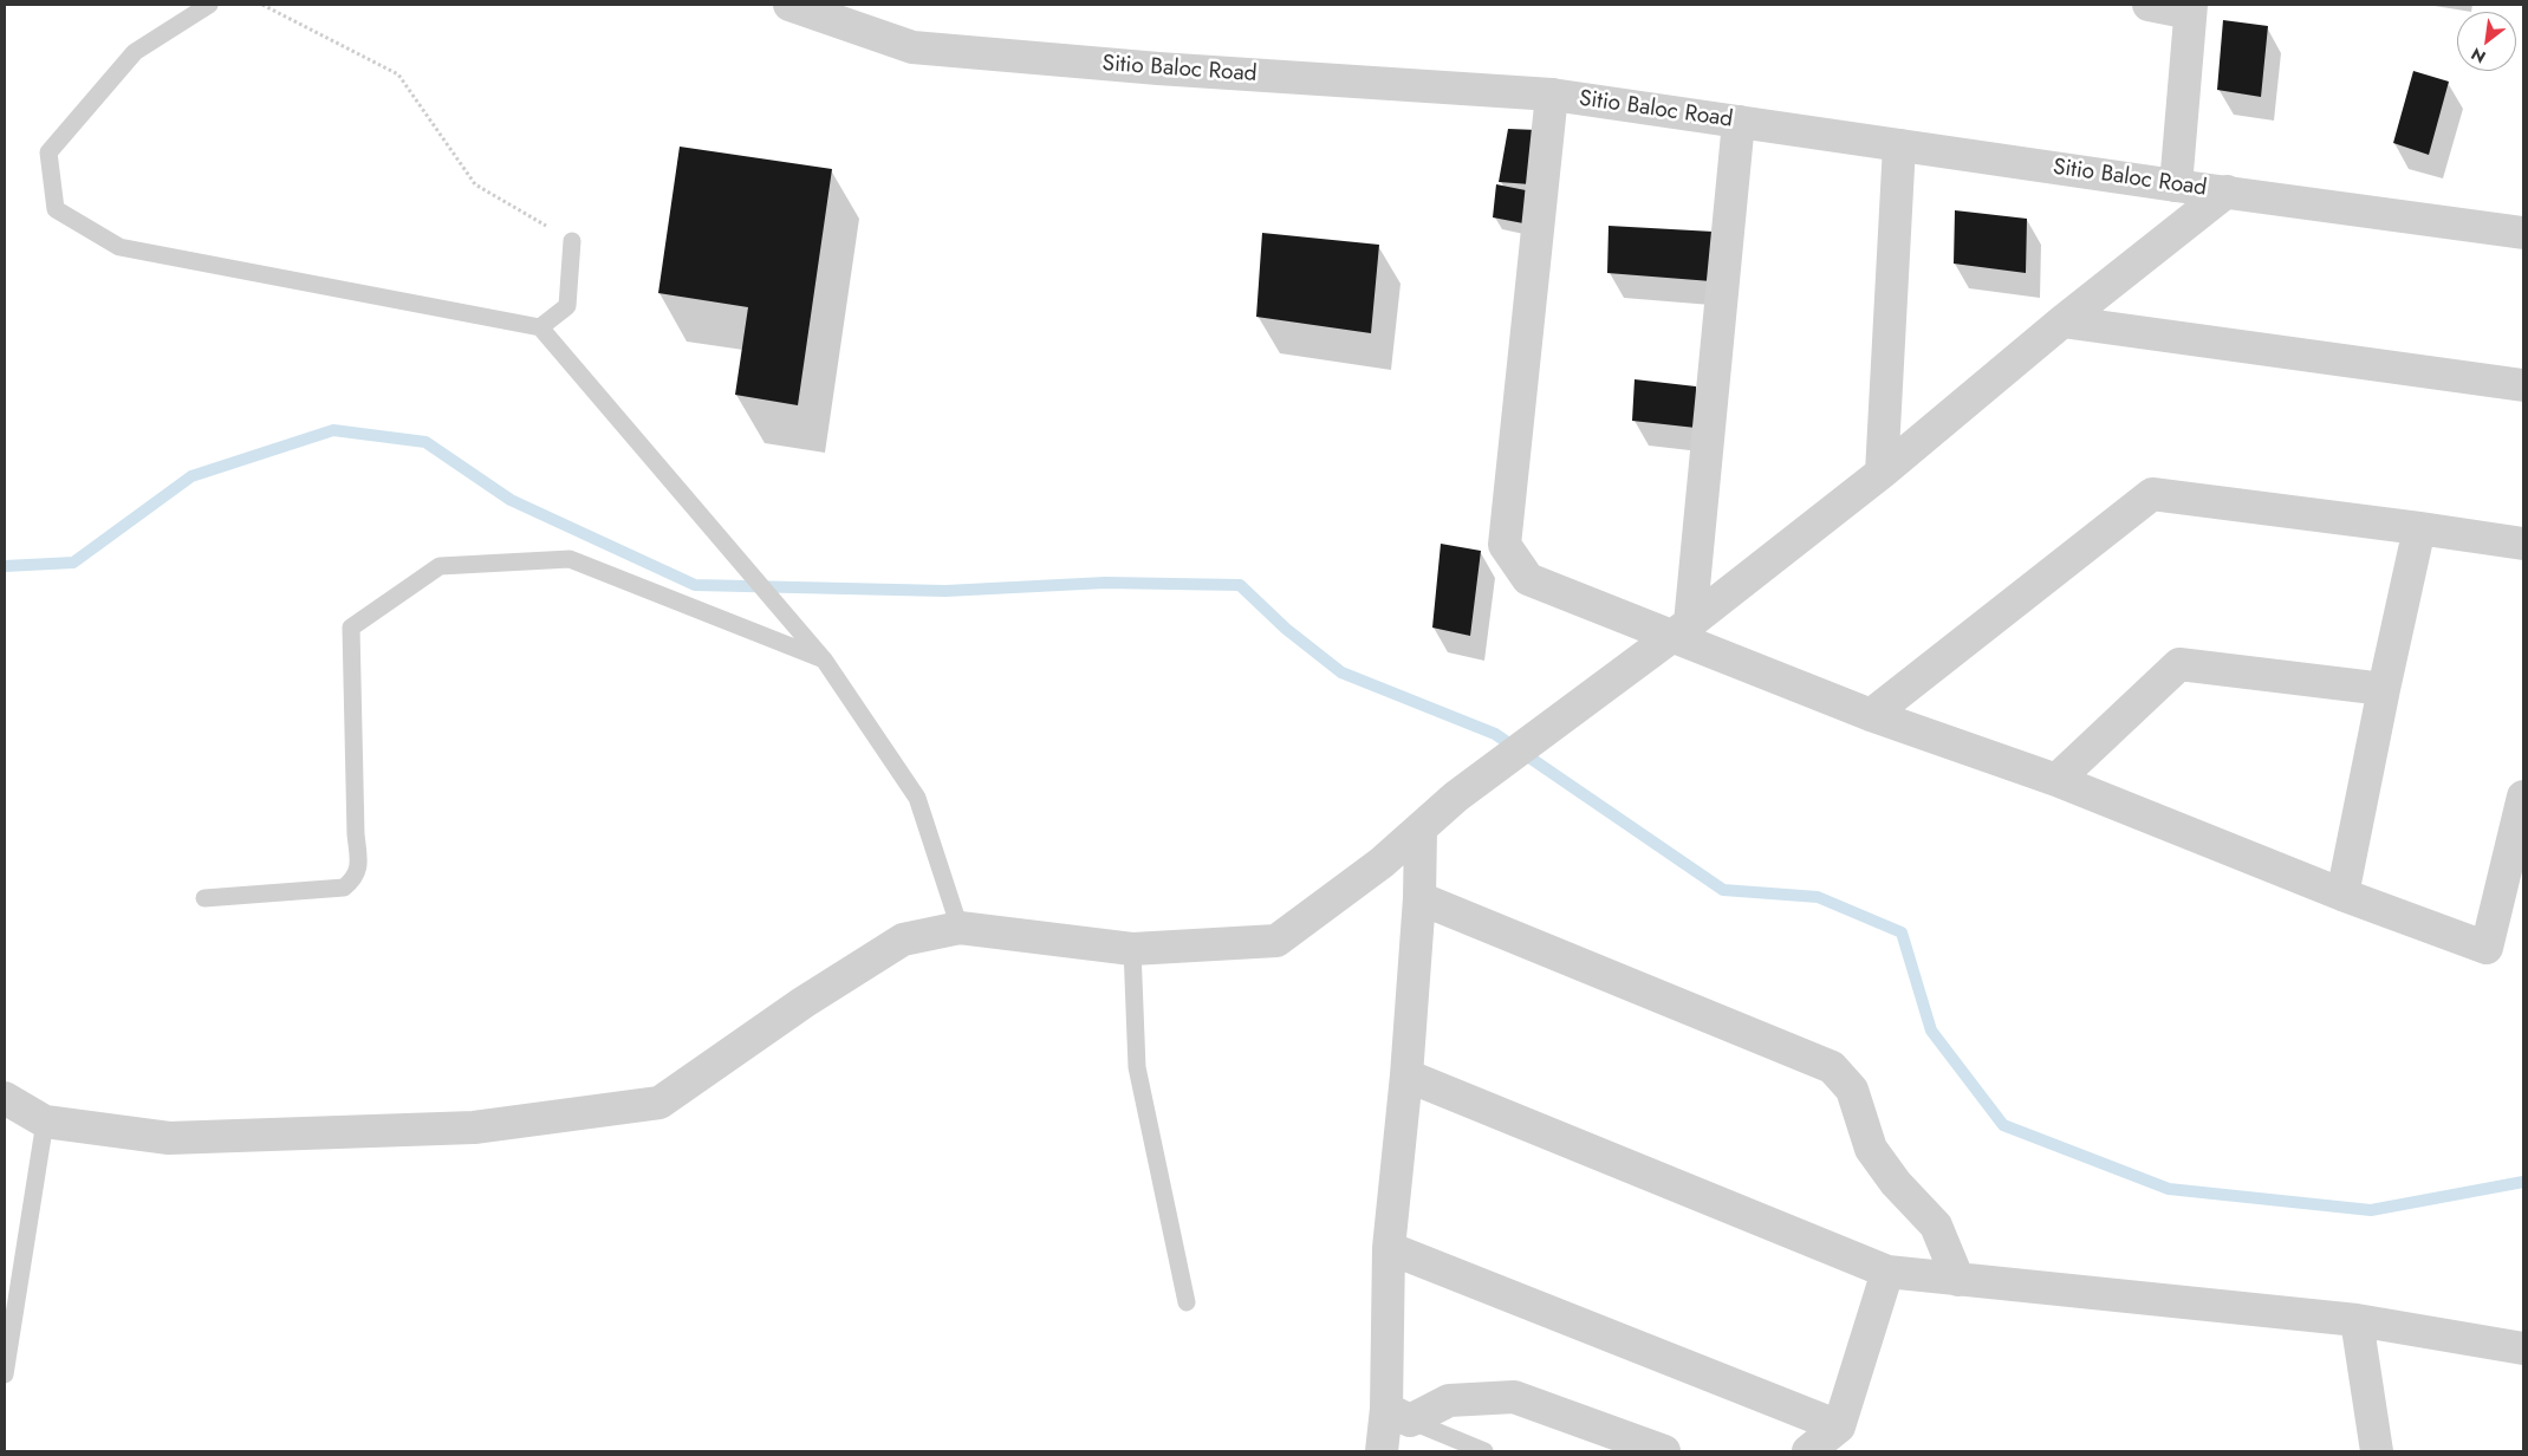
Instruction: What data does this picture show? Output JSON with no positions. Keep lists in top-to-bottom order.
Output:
{
  "streets": {
    "street": ["Sitio Baloc Road"]
  },
  "north": "bottom left"
}
